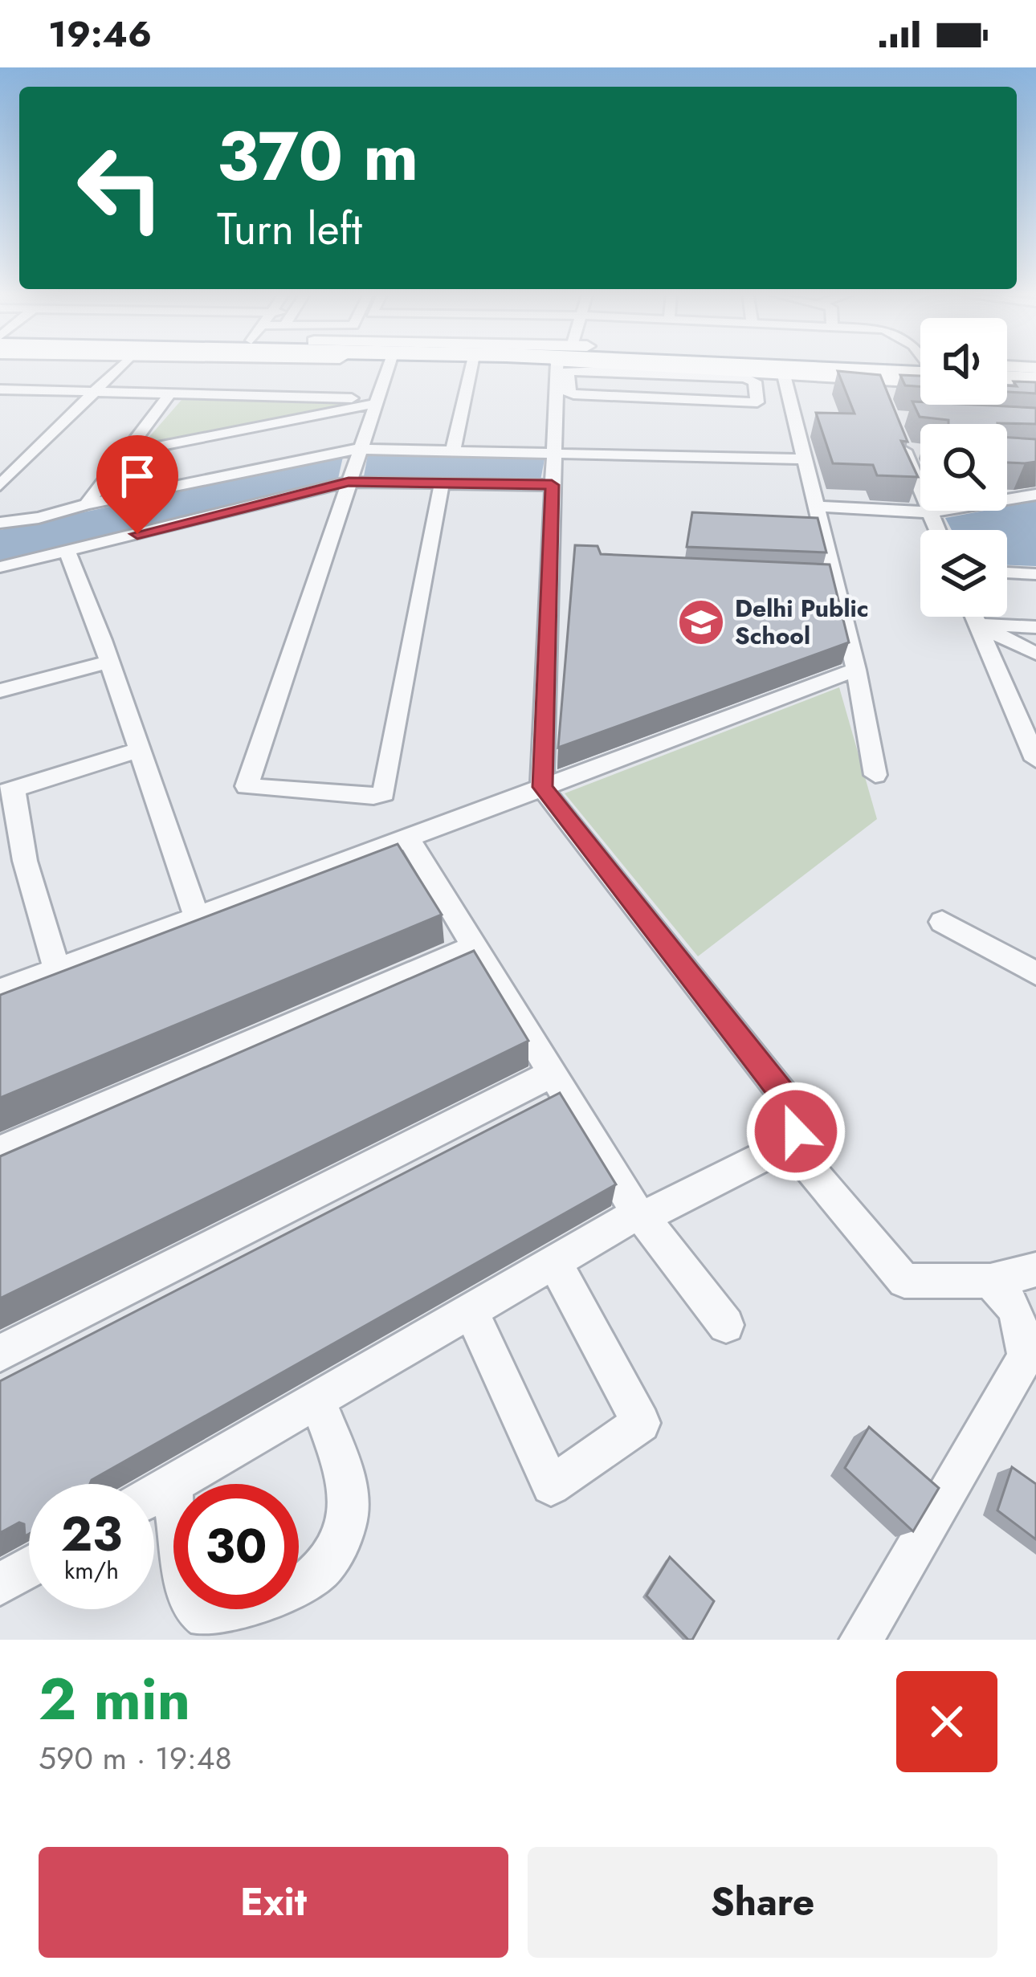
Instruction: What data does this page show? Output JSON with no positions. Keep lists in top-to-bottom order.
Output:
{
  "places": {
    "school or university": ["Delhi Public School"]
  },
  "page": {
    "status": "19:46",
    "turn": ["370 m", "Turn left"],
    "speed": "23 km/h",
    "limit": "30",
    "heading": ["2 min", "590 m · 19:48"],
    "buttons": ["Exit", "Share"]
  }
}
